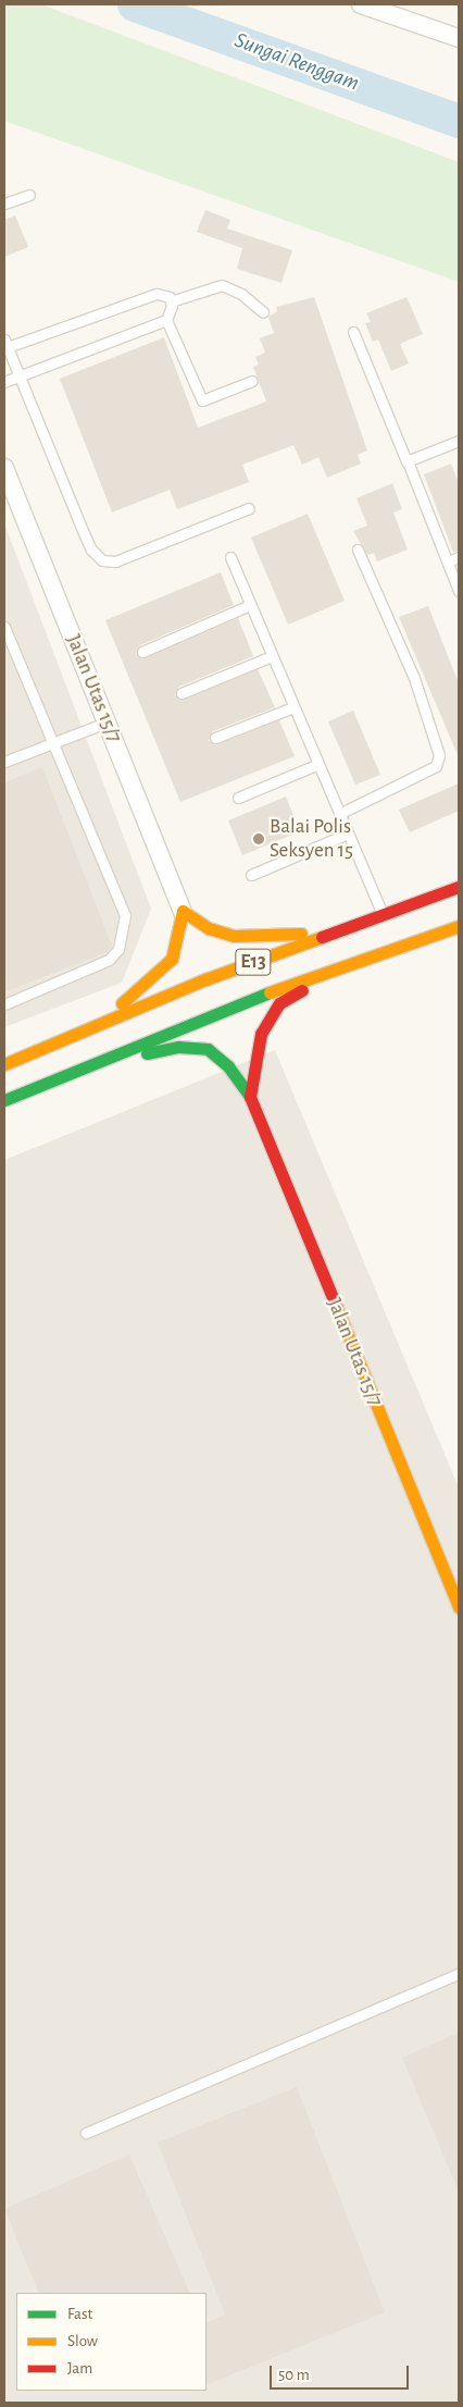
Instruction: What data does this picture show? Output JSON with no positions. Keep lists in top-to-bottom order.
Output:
{
  "streets": {
    "main road": ["Jalan Utas 15/7", "E13"]
  },
  "water": ["Sungai Renggam"],
  "places": ["Balai Polis Seksyen 15"],
  "legend": ["Fast", "Slow", "Jam"],
  "scale_bar": "50 m"
}
